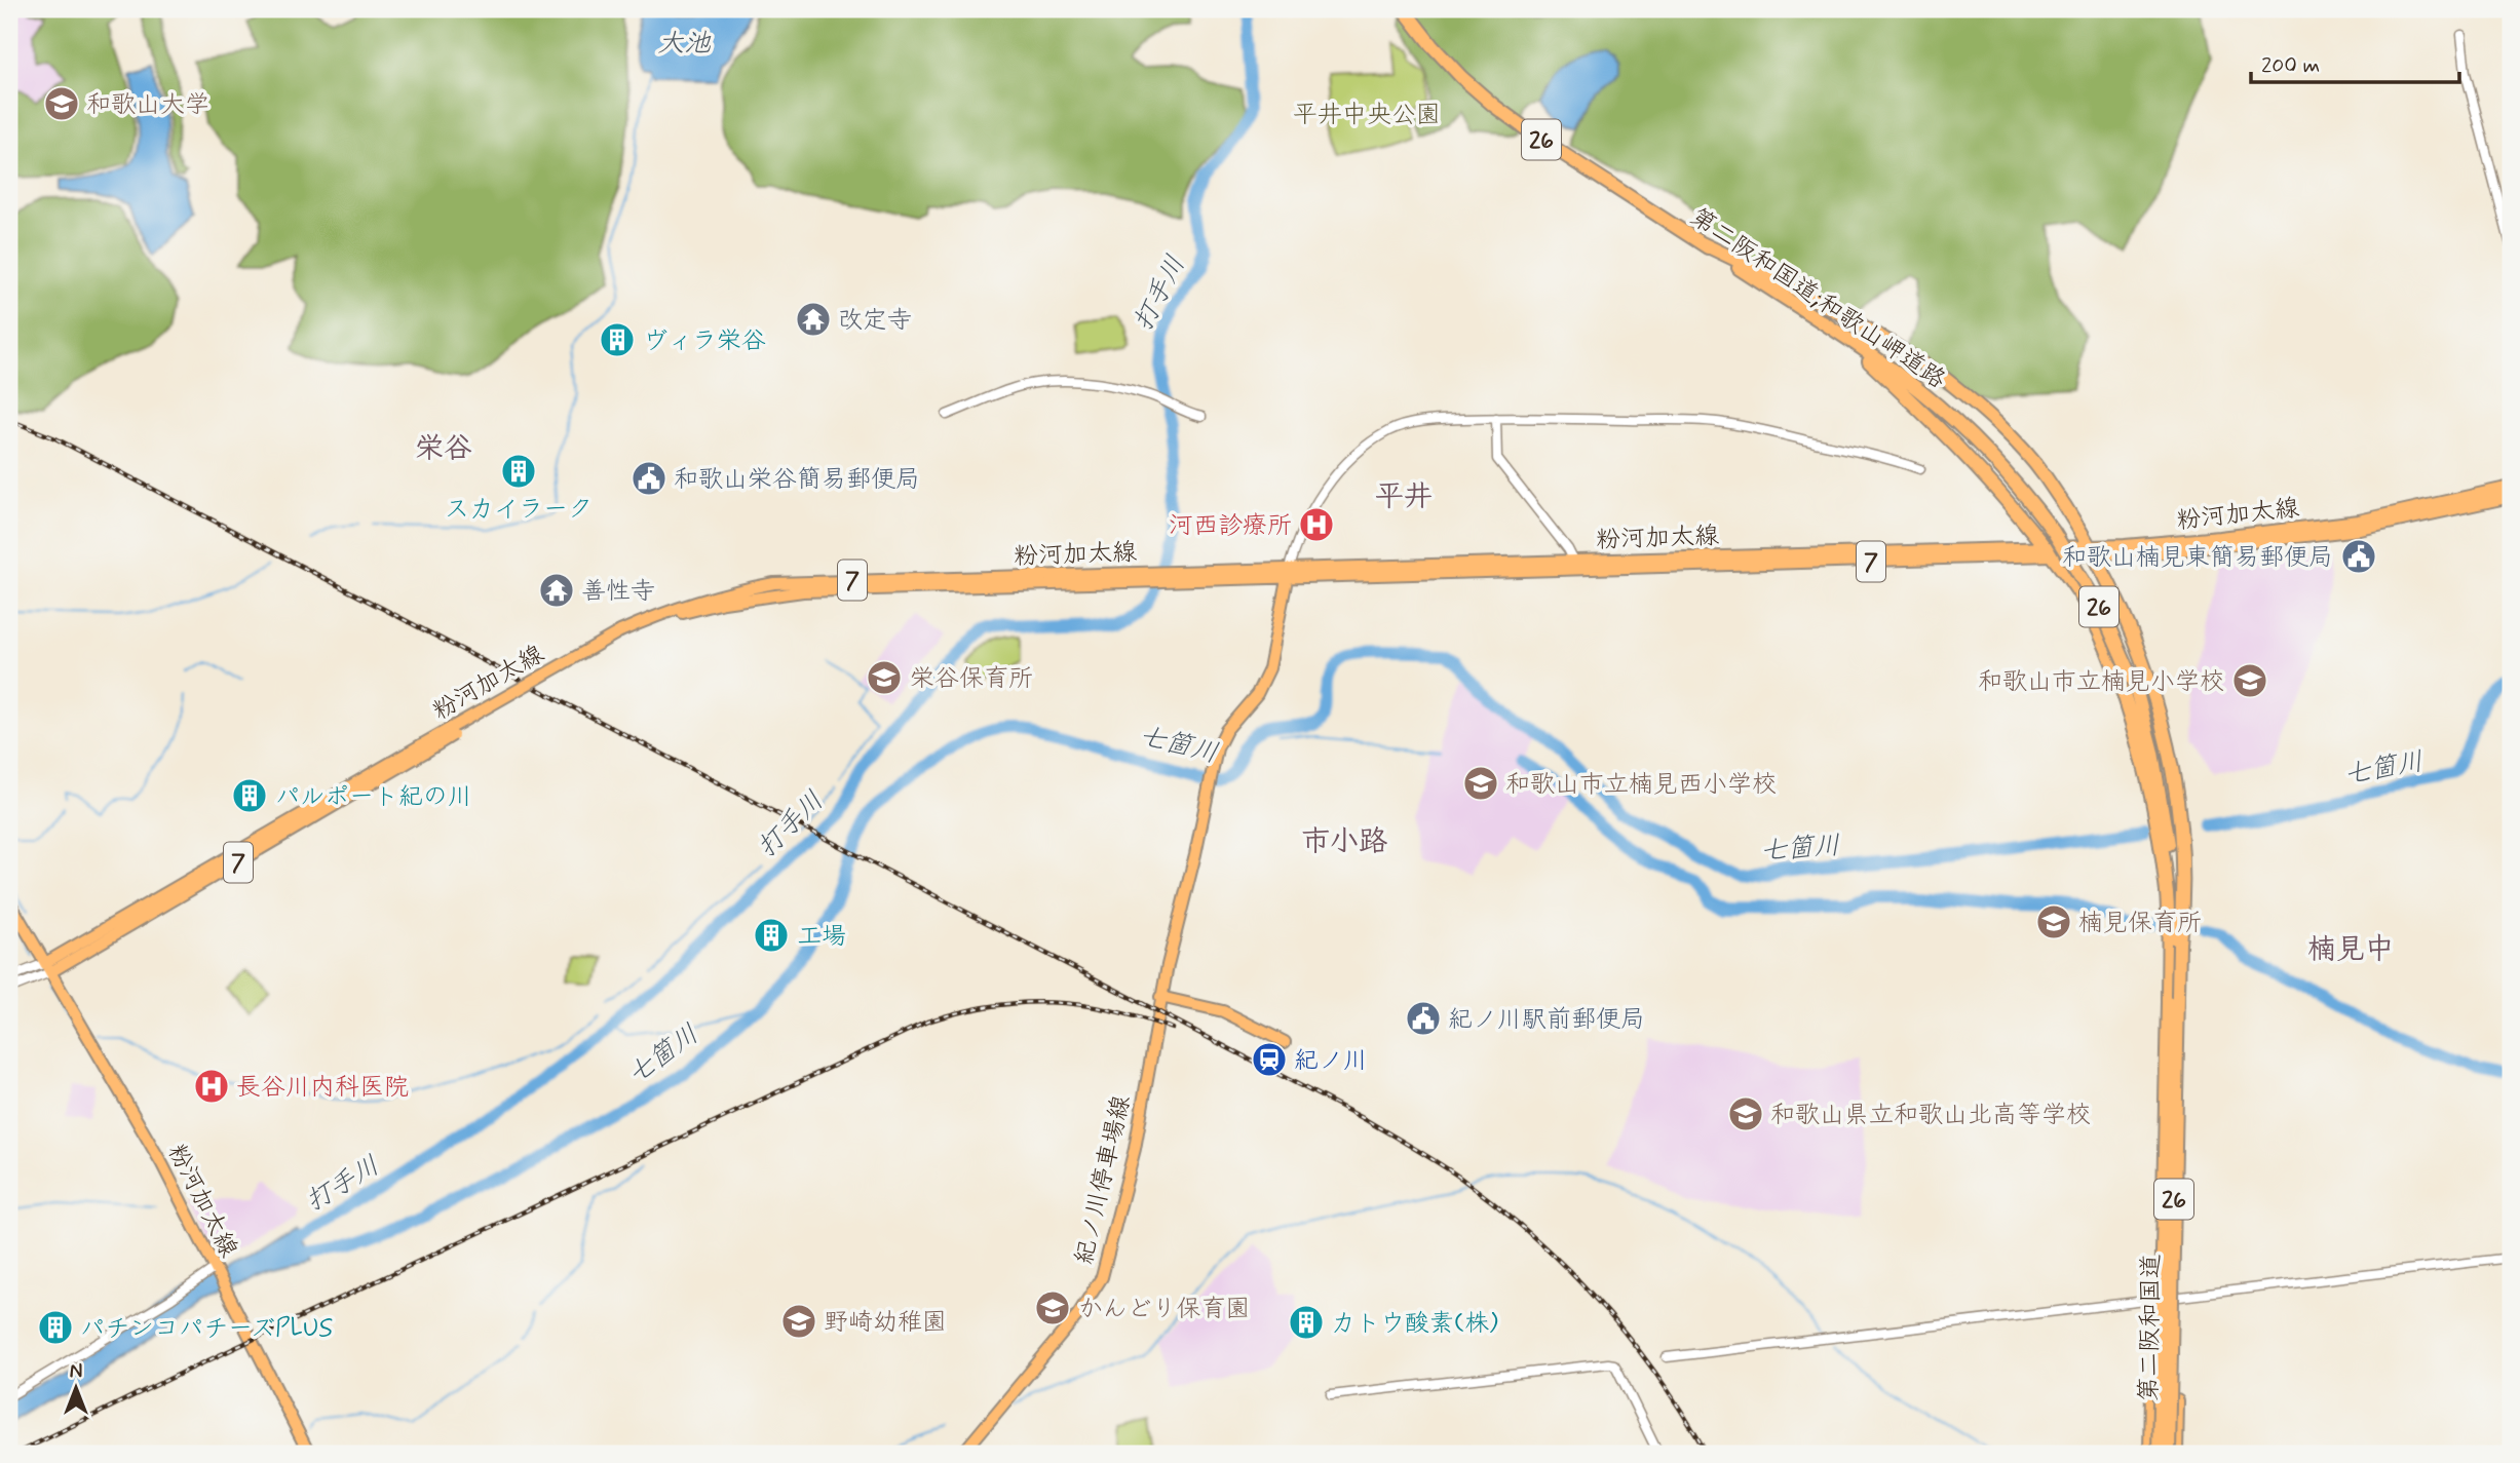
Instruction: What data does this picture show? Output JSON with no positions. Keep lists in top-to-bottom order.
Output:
{
  "streets": {
    "highway": ["26", "第二阪和国道;和歌山岬道路", "第二阪和国道"],
    "main road": ["粉河加太線", "7", "紀ノ川停車場線"]
  },
  "crossings": [
    ["26", "第二阪和国道;和歌山岬道路"],
    ["26", "粉河加太線"],
    ["26", "第二阪和国道"],
    ["粉河加太線", "紀ノ川停車場線"]
  ],
  "districts": [
    "栄谷",
    "平井",
    "市小路",
    "楠見中"
  ],
  "water": ["大池", "打手川", "七箇川"],
  "parks": ["平井中央公園"],
  "places": {
    "school or university": [
      "和歌山大学",
      "栄谷保育所",
      "和歌山市立楠見小学校",
      "和歌山市立楠見西小学校",
      "楠見保育所",
      "和歌山県立和歌山北高等学校",
      "かんどり保育園",
      "野崎幼稚園"
    ],
    "temple": ["改定寺", "善性寺"],
    "building": [
      "ヴィラ栄谷",
      "スカイラーク",
      "パルポート紀の川",
      "工場",
      "カトウ酸素(株)",
      "パチンコパチーズPLUS"
    ],
    "public building": ["和歌山栄谷簡易郵便局", "和歌山楠見東簡易郵便局", "紀ノ川駅前郵便局"],
    "hospital": ["河西診療所", "長谷川内科医院"],
    "station": ["紀ノ川"]
  },
  "scale_bar": "200 m",
  "north": "top"
}
